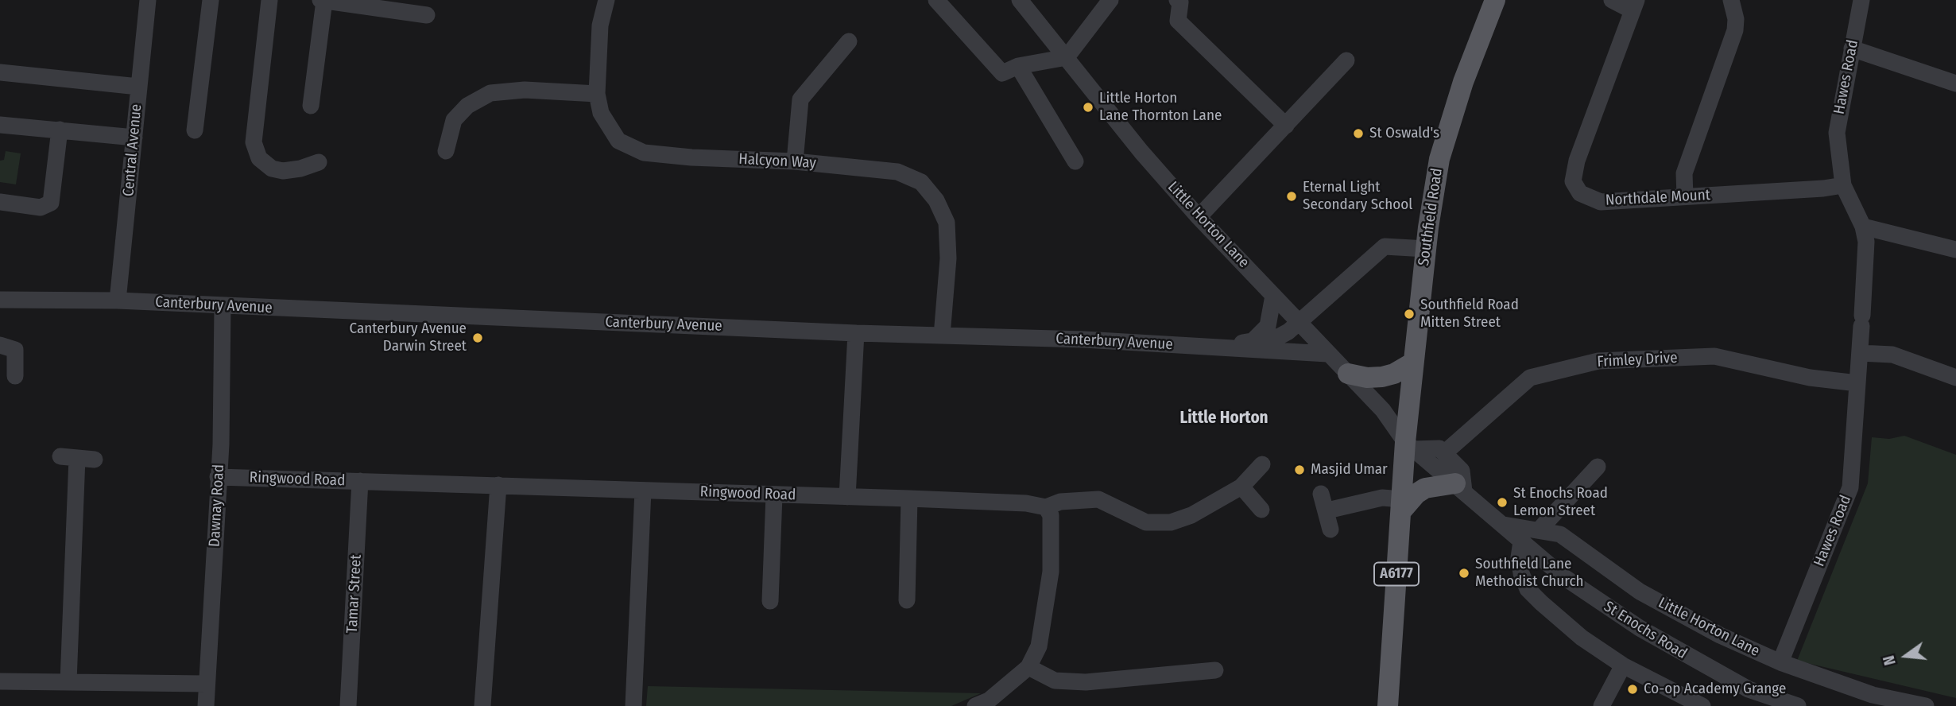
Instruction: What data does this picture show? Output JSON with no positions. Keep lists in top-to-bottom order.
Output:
{
  "streets": {
    "main road": ["Southfield Road", "A6177"],
    "street": [
      "Hawes Road",
      "Central Avenue",
      "Halcyon Way",
      "Northdale Mount",
      "Little Horton Lane",
      "Canterbury Avenue",
      "Frimley Drive",
      "Ringwood Road",
      "Dawnay Road",
      "Tamar Street",
      "St Enochs Road"
    ]
  },
  "crossings": [
    ["Hawes Road", "Northdale Mount"],
    ["Hawes Road", "Little Horton Lane"],
    ["Hawes Road", "Frimley Drive"],
    ["Central Avenue", "Canterbury Avenue"],
    ["Halcyon Way", "Canterbury Avenue"],
    ["Southfield Road", "Little Horton Lane"],
    ["Southfield Road", "A6177"],
    ["Southfield Road", "St Enochs Road"],
    ["Little Horton Lane", "Canterbury Avenue"],
    ["Little Horton Lane", "A6177"],
    ["Little Horton Lane", "St Enochs Road"],
    ["Canterbury Avenue", "Dawnay Road"],
    ["Ringwood Road", "Dawnay Road"],
    ["Ringwood Road", "Tamar Street"],
    ["A6177", "St Enochs Road"]
  ],
  "districts": ["Little Horton"],
  "places": [
    "Little Horton Lane Thornton Lane",
    "St Oswald's",
    "Eternal Light Secondary School",
    "Southfield Road Mitten Street",
    "Canterbury Avenue Darwin Street",
    "Masjid Umar",
    "St Enochs Road Lemon Street",
    "Southfield Lane Methodist Church",
    "Co-op Academy Grange"
  ],
  "north": "left"
}
